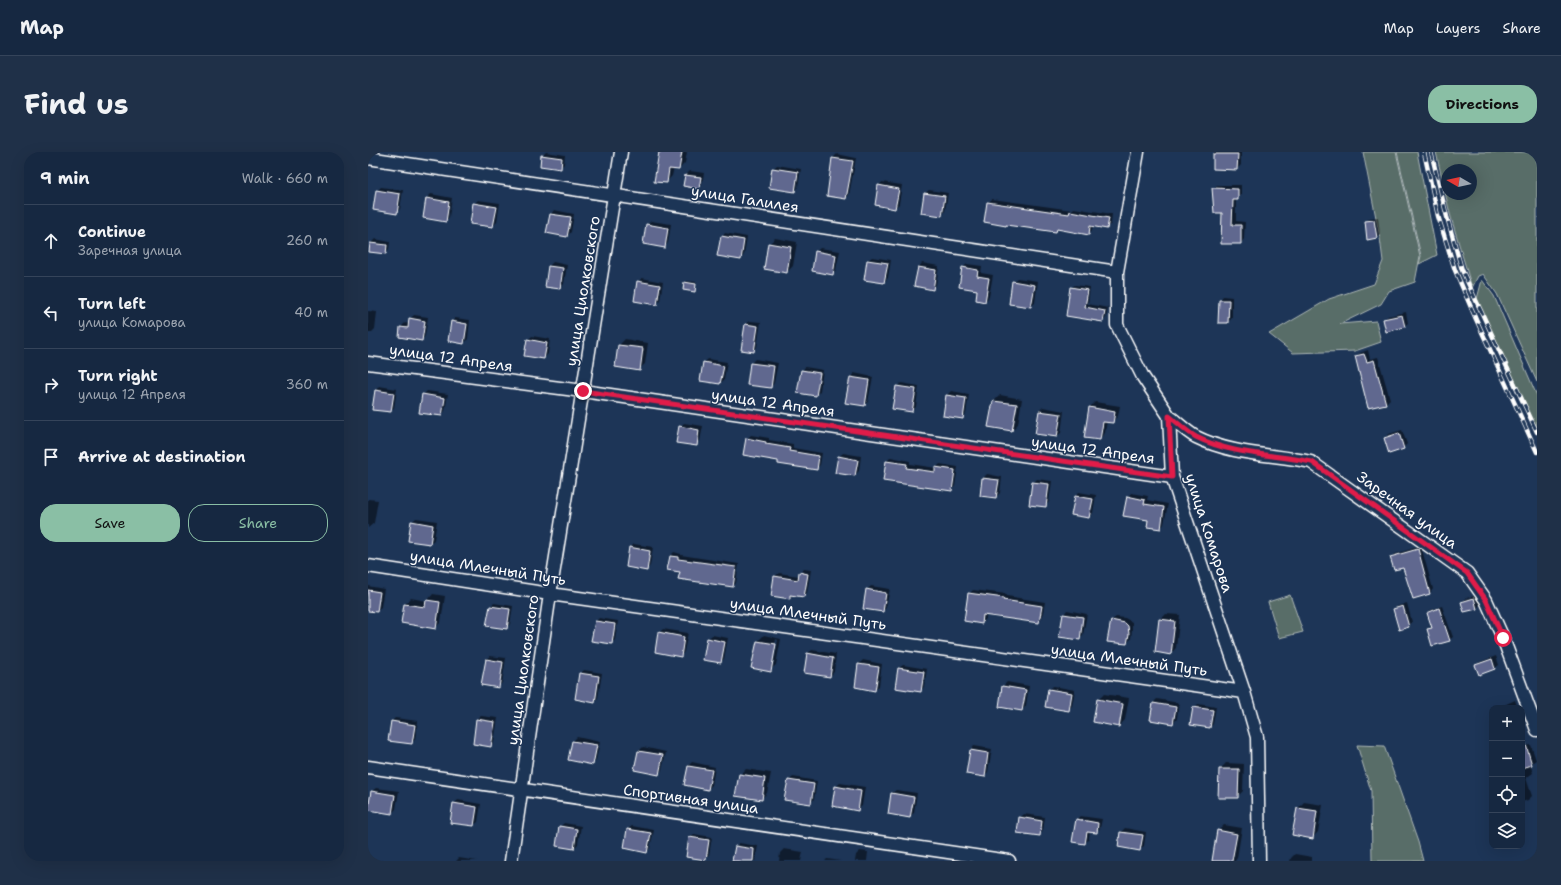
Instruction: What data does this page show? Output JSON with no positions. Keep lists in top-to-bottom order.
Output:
{
  "streets": {
    "street": [
      "улица Галилея",
      "улица Циолковского",
      "улица 12 Апреля",
      "Заречная улица",
      "улица Комарова",
      "улица Млечный Путь",
      "Спортивная улица"
    ]
  },
  "crossings": [
    ["улица Галилея", "улица Циолковского"],
    ["улица Циолковского", "улица 12 Апреля"],
    ["улица Циолковского", "улица Млечный Путь"],
    ["улица Циолковского", "Спортивная улица"],
    ["улица 12 Апреля", "улица Комарова"],
    ["Заречная улица", "улица Комарова"],
    ["улица Комарова", "улица Млечный Путь"]
  ],
  "north": "left",
  "page": {
    "header": "Map",
    "nav": ["Map", "Layers", "Share"],
    "title": "Find us",
    "buttons": [
      "Directions",
      ["Save", "Share"]
    ],
    "heading": ["9 min", "Walk · 660 m"],
    "list": [
      ["Continue", "Заречная улица", "260 m"],
      ["Turn left", "улица Комарова", "40 m"],
      ["Turn right", "улица 12 Апреля", "360 m"],
      "Arrive at destination"
    ],
    "map_buttons": ["+", "−"]
  }
}
